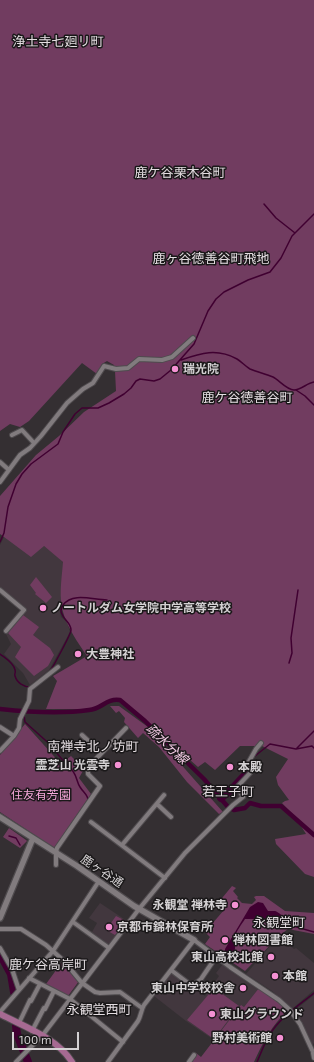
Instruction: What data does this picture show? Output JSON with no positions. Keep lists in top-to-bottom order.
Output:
{
  "streets": {
    "street": ["鹿ヶ谷通"]
  },
  "districts": [
    "浄土寺七廻リ町",
    "鹿ケ谷栗木谷町",
    "鹿ヶ谷徳善谷町飛地",
    "鹿ケ谷徳善谷町",
    "南禅寺北ノ坊町",
    "若王子町",
    "永観堂町",
    "鹿ケ谷高岸町",
    "永観堂西町"
  ],
  "water": ["疏水分線"],
  "parks": ["住友有芳園"],
  "places": [
    "瑞光院",
    "ノートルダム女学院中学高等学校",
    "大豊神社",
    "霊芝山 光雲寺",
    "本殿",
    "永観堂 禅林寺",
    "京都市錦林保育所",
    "禅林図書館",
    "東山高校北館",
    "本館",
    "東山中学校校舎",
    "東山グラウンド",
    "野村美術館"
  ],
  "scale_bar": "100 m"
}
